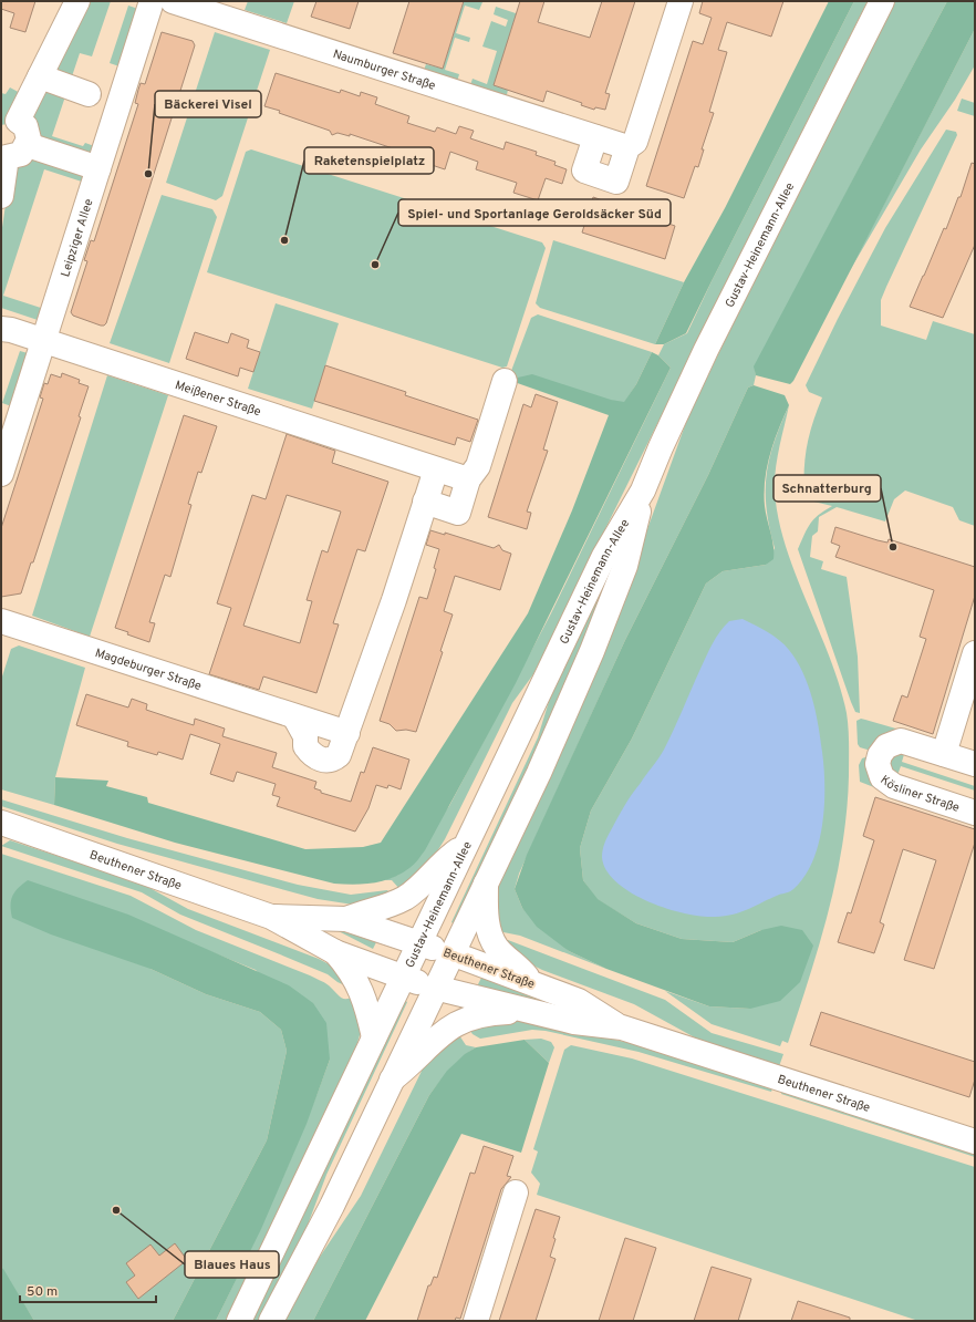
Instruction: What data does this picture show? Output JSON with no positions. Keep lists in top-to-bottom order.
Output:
{
  "streets": {
    "street": [
      "Naumburger Straße",
      "Leipziger Allee",
      "Gustav-Heinemann-Allee",
      "Meißener Straße",
      "Magdeburger Straße",
      "Kösliner Straße",
      "Beuthener Straße"
    ]
  },
  "crossings": [
    ["Leipziger Allee", "Meißener Straße"],
    ["Gustav-Heinemann-Allee", "Beuthener Straße"]
  ],
  "places": [
    "Bäckerei Visel",
    "Raketenspielplatz",
    "Spiel- und Sportanlage Geroldsäcker Süd",
    "Schnatterburg",
    "Blaues Haus"
  ],
  "scale_bar": "50 m"
}
